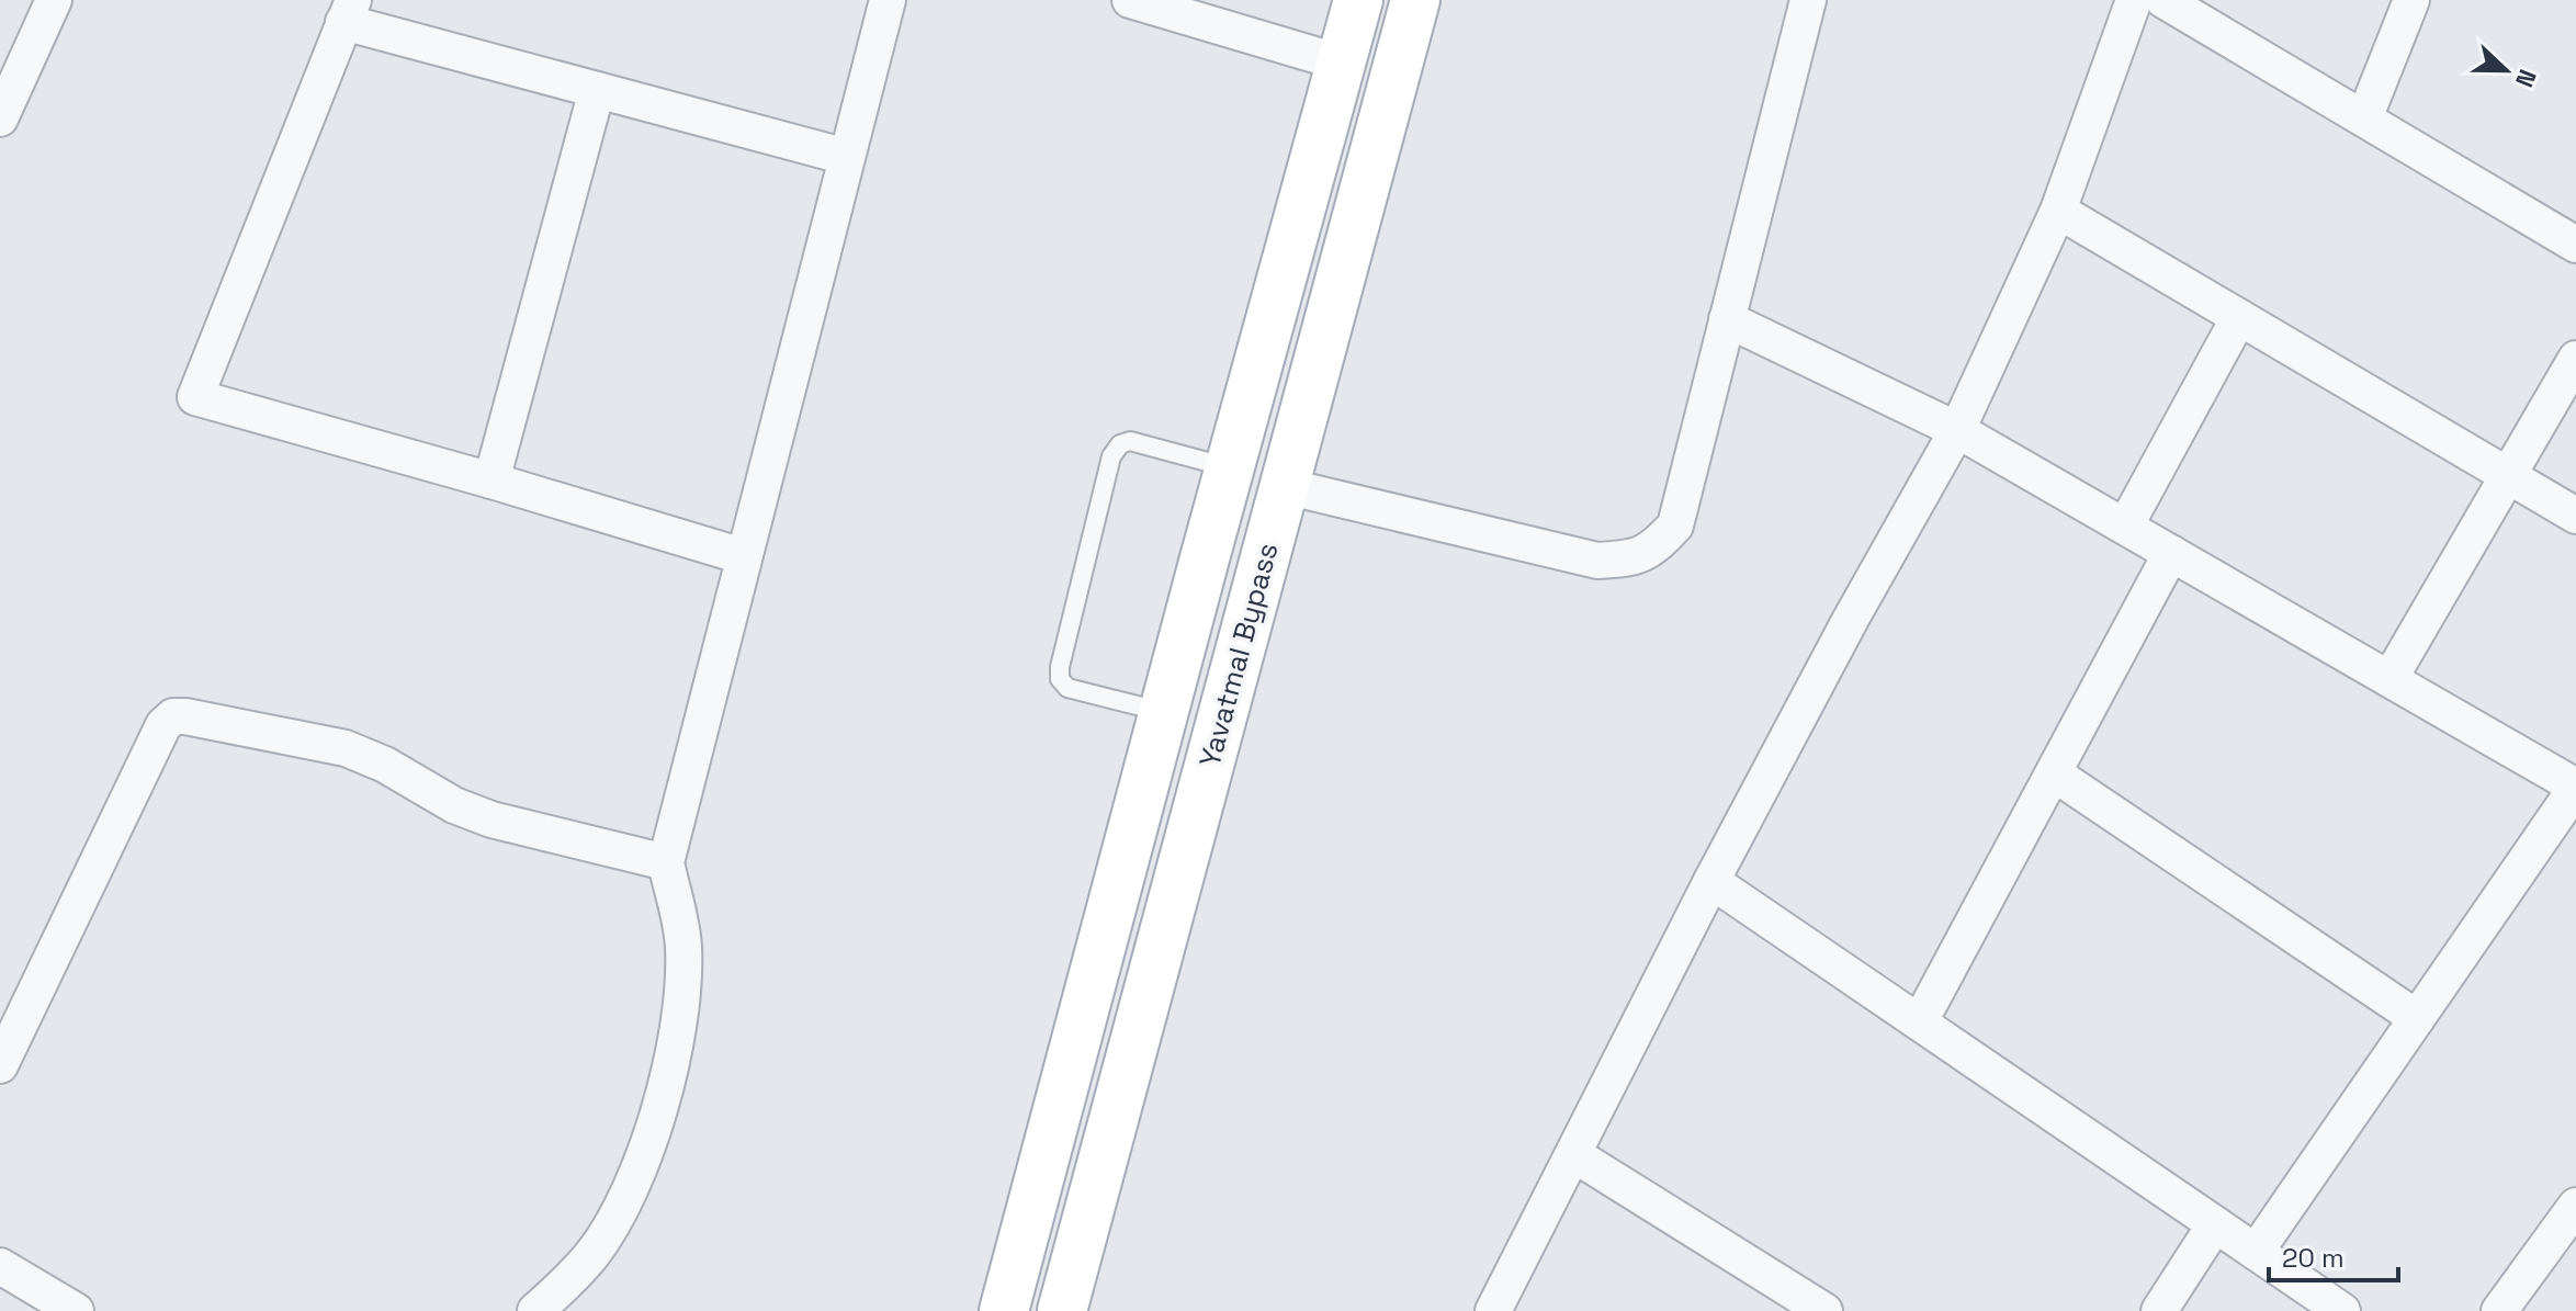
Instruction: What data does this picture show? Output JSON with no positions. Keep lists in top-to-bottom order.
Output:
{
  "streets": {
    "main road": ["Yavatmal Bypass"]
  },
  "scale_bar": "20 m",
  "north": "right"
}
